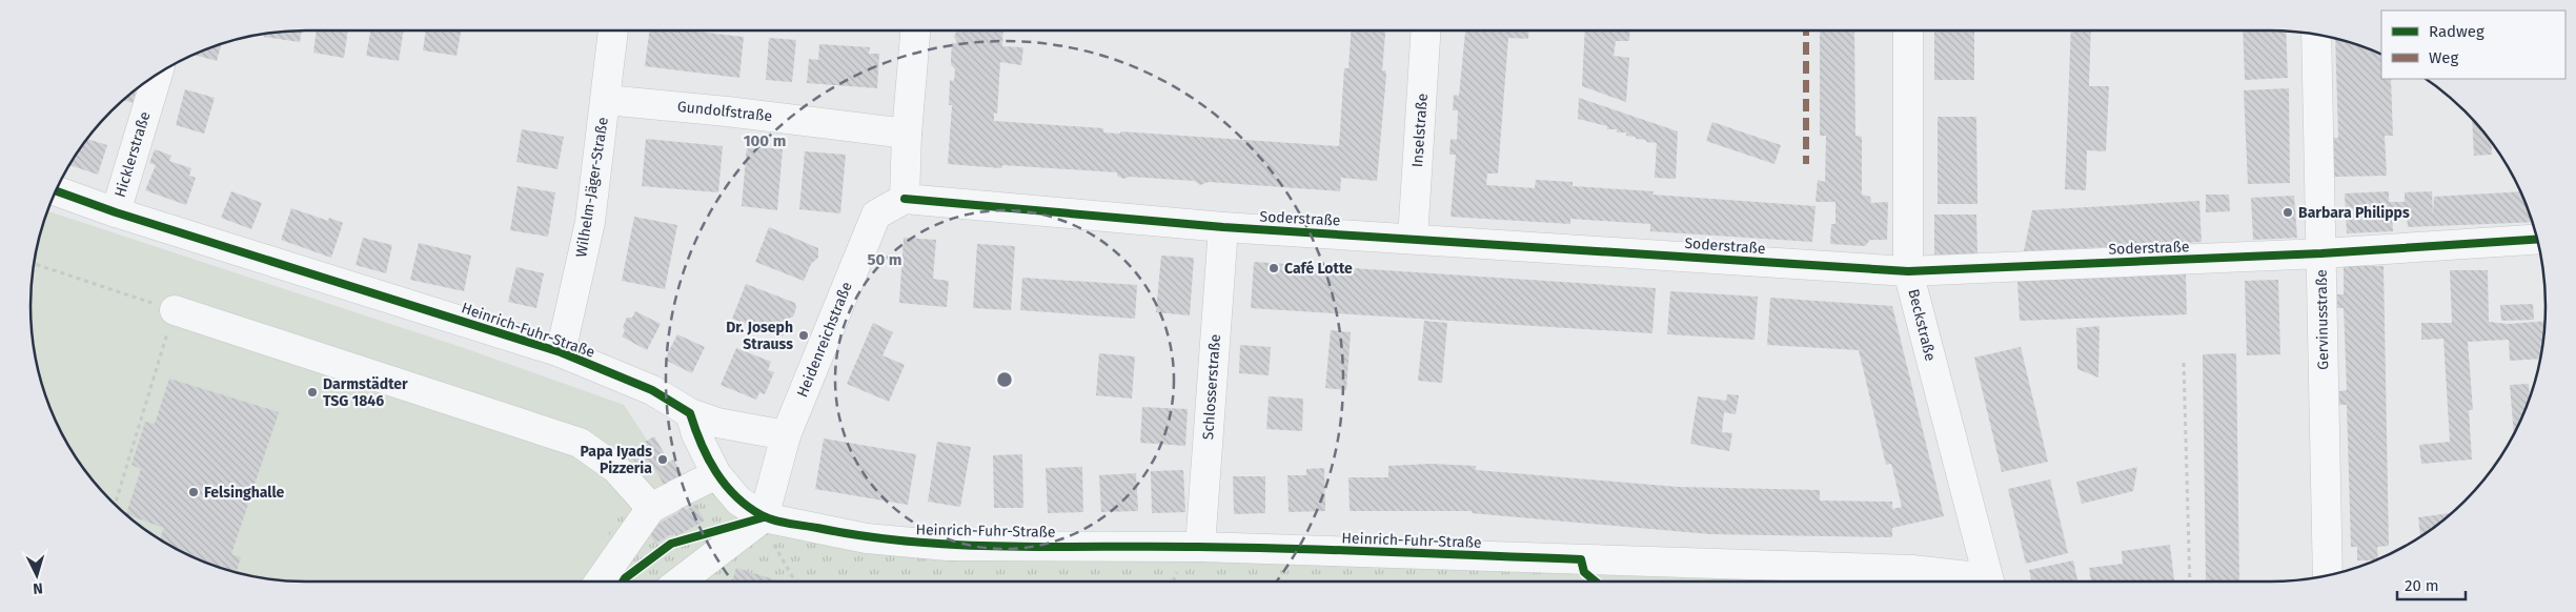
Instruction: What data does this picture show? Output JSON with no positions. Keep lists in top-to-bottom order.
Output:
{
  "streets": {
    "street": [
      "Gundolfstraße",
      "Inselstraße",
      "Hicklerstraße",
      "Wilhelm-Jäger-Straße",
      "Soderstraße",
      "Gervinusstraße",
      "Beckstraße",
      "Heinrich-Fuhr-Straße",
      "Heidenreichstraße",
      "Schlosserstraße"
    ]
  },
  "crossings": [
    ["Gundolfstraße", "Wilhelm-Jäger-Straße"],
    ["Inselstraße", "Soderstraße"],
    ["Hicklerstraße", "Heinrich-Fuhr-Straße"],
    ["Wilhelm-Jäger-Straße", "Heinrich-Fuhr-Straße"],
    ["Soderstraße", "Gervinusstraße"],
    ["Soderstraße", "Beckstraße"],
    ["Soderstraße", "Heidenreichstraße"],
    ["Soderstraße", "Schlosserstraße"],
    ["Beckstraße", "Heinrich-Fuhr-Straße"],
    ["Heinrich-Fuhr-Straße", "Heidenreichstraße"],
    ["Heinrich-Fuhr-Straße", "Schlosserstraße"]
  ],
  "places": [
    "Barbara Philipps",
    "Café Lotte",
    "Dr. Joseph Strauss",
    "Darmstädter TSG 1846",
    "Papa Iyads Pizzeria",
    "Felsinghalle"
  ],
  "legend": ["Radweg", "Weg"],
  "scale_bar": "20 m",
  "north": "bottom",
  "rings": ["100 m", "50 m"]
}
